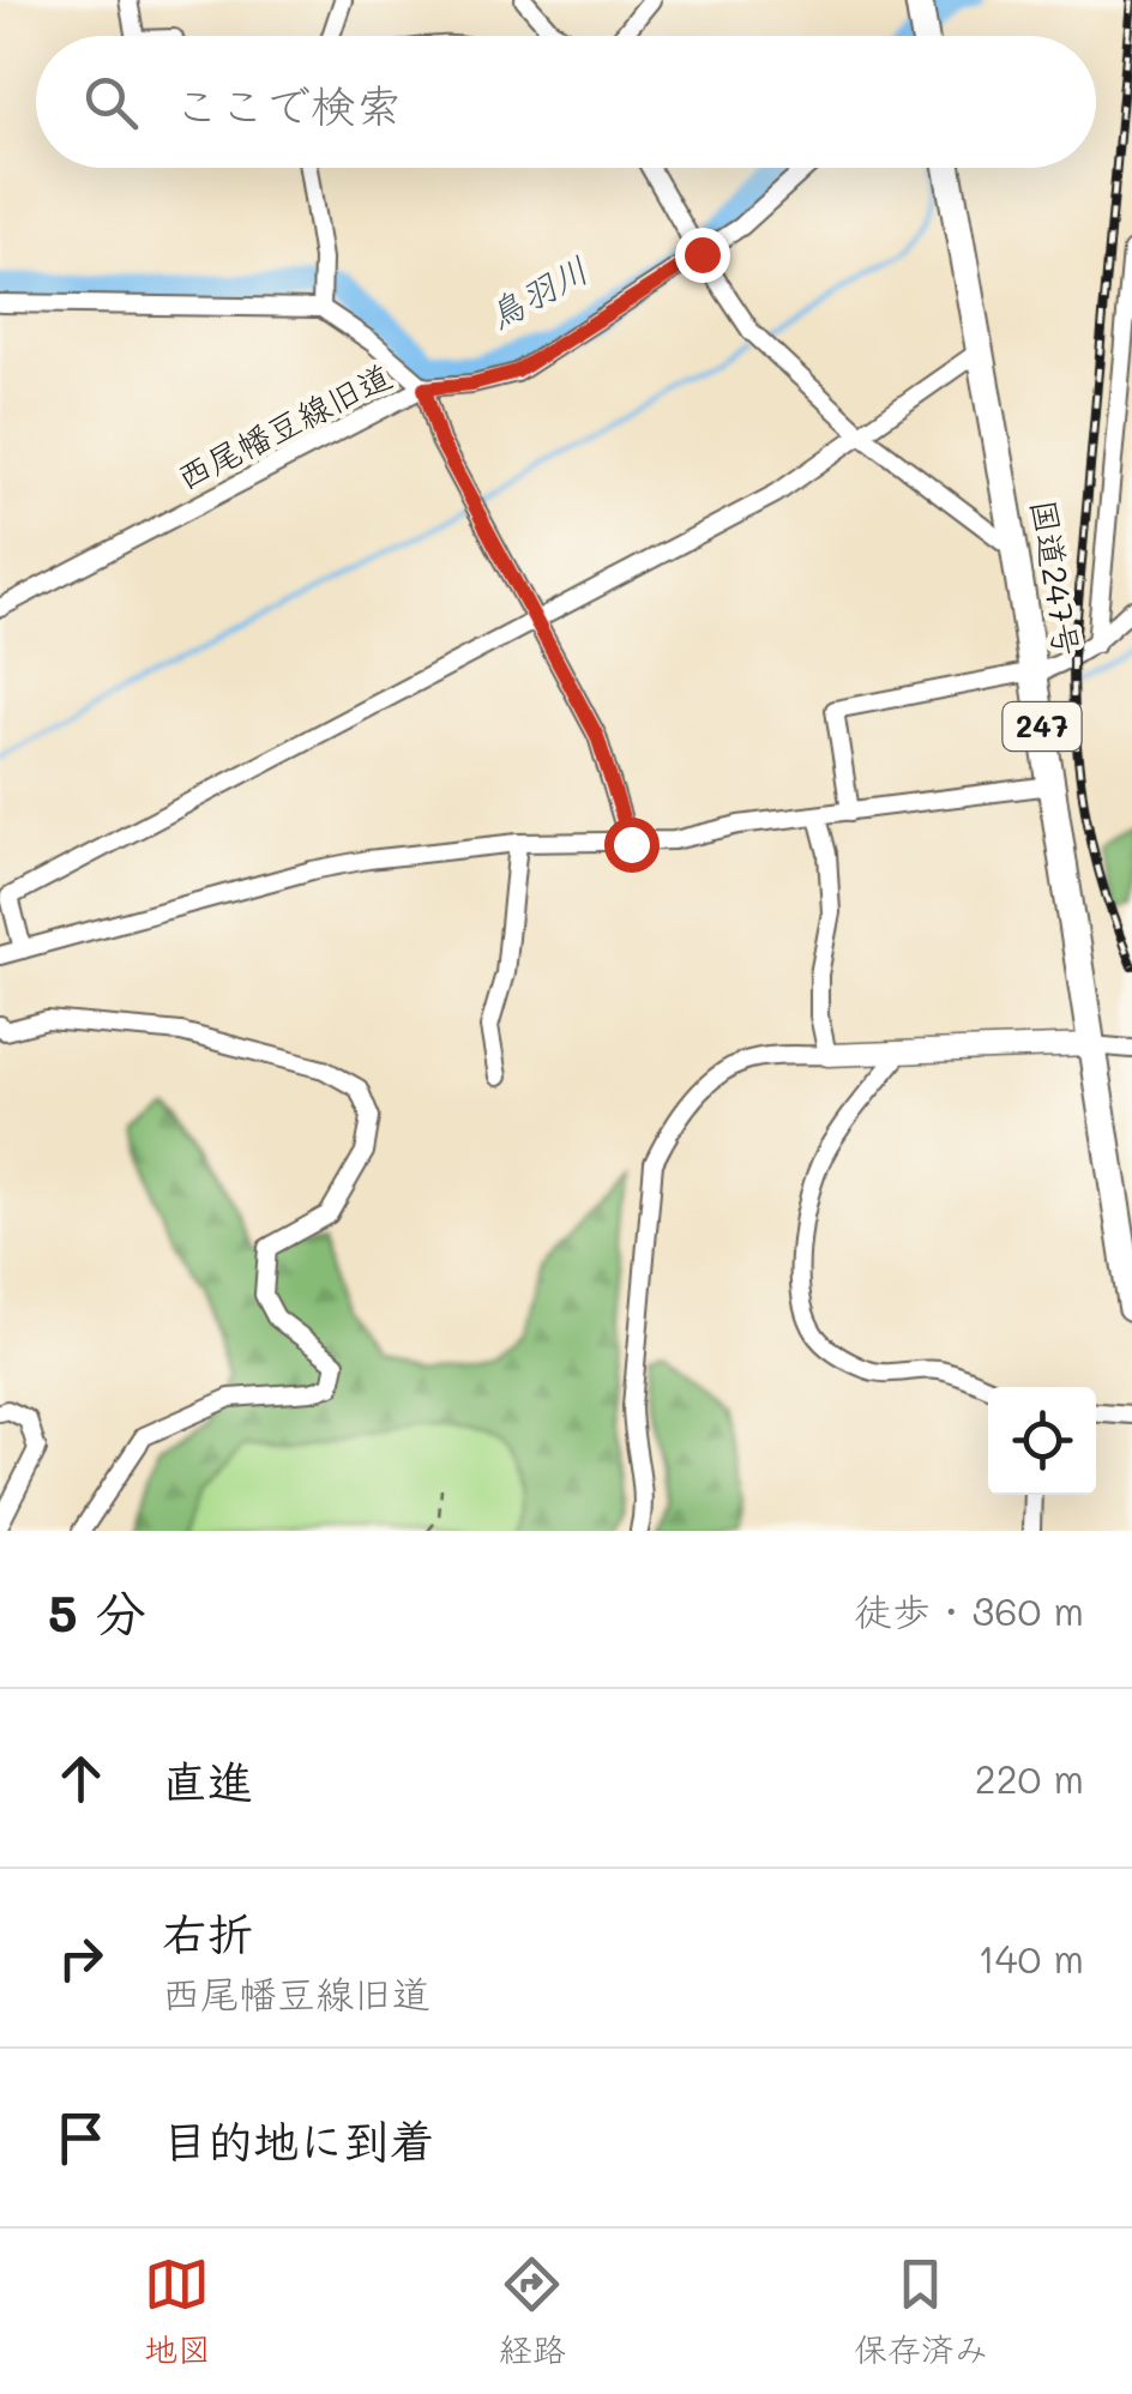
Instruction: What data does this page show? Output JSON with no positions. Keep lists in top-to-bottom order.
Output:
{
  "streets": {
    "highway": ["国道247号", "247"],
    "street": ["西尾幡豆線旧道"]
  },
  "water": ["鳥羽川"],
  "page": {
    "search": "ここで検索",
    "heading": ["5 分", "徒歩 · 360 m"],
    "list": [
      ["直進", "220 m"],
      ["右折", "西尾幡豆線旧道", "140 m"],
      "目的地に到着"
    ],
    "nav": ["地図", "経路", "保存済み"]
  }
}
